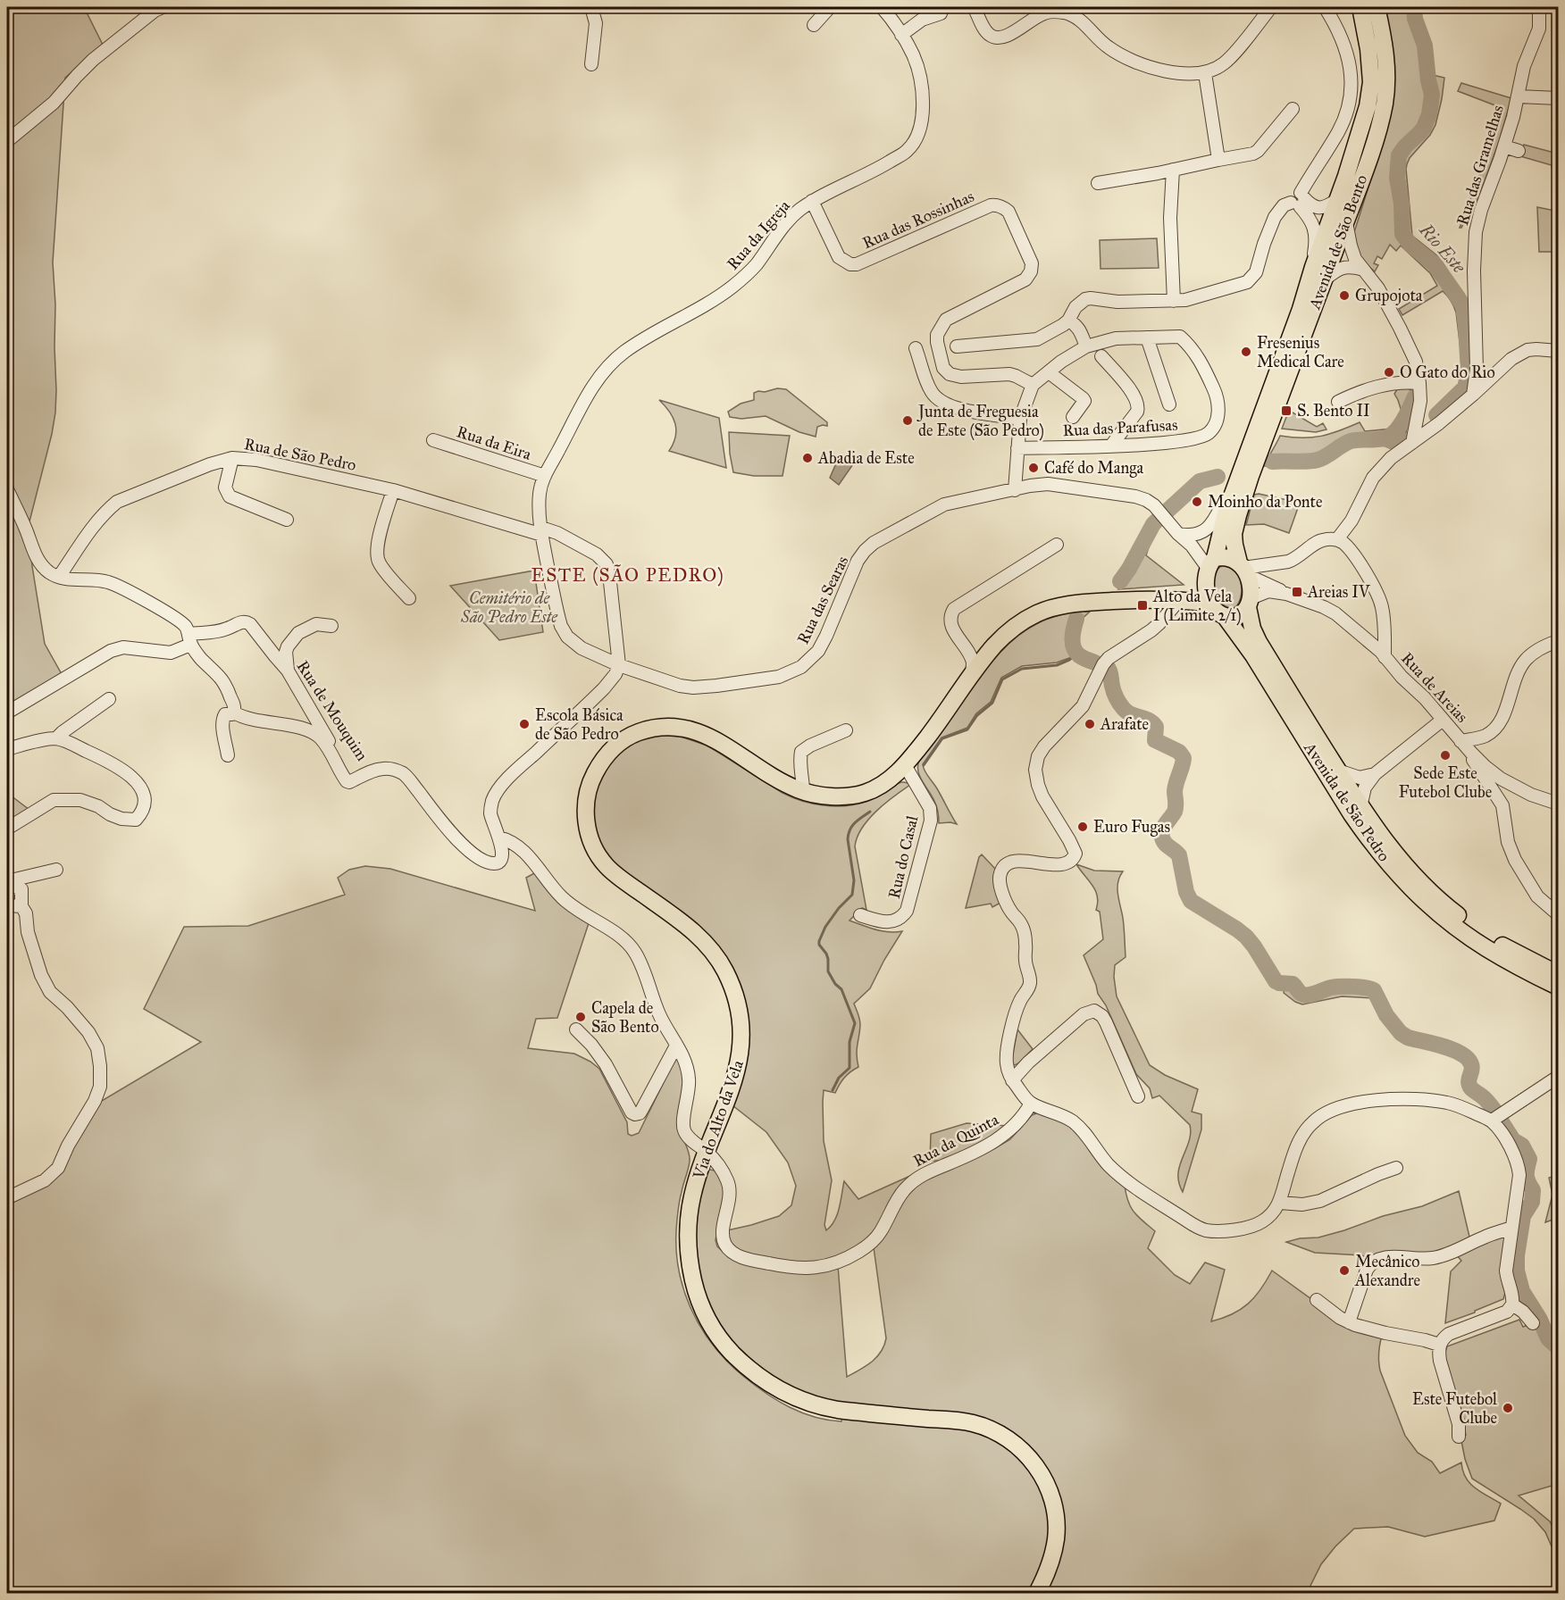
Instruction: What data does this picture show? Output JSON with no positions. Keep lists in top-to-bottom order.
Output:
{
  "streets": {
    "main road": ["Avenida de São Bento", "Avenida de São Pedro", "Via do Alto da Vela"],
    "street": [
      "Rua das Gramelhas",
      "Rua das Rossinhas",
      "Rua da Igreja",
      "Rua das Parafusas",
      "Rua da Eira",
      "Rua de São Pedro",
      "Rua das Searas",
      "Rua de Areias",
      "Rua de Mouquim",
      "Rua do Casal",
      "Rua da Quinta"
    ]
  },
  "crossings": [
    ["Rua das Rossinhas", "Rua da Igreja"],
    ["Rua das Rossinhas", "Rua das Parafusas"],
    ["Rua da Igreja", "Rua da Eira"],
    ["Rua da Igreja", "Rua de São Pedro"],
    ["Rua da Igreja", "Rua das Searas"],
    ["Avenida de São Bento", "Rua das Searas"],
    ["Avenida de São Bento", "Rua de Areias"],
    ["Avenida de São Bento", "Avenida de São Pedro"],
    ["Avenida de São Bento", "Via do Alto da Vela"],
    ["Rua de São Pedro", "Rua das Searas"],
    ["Rua das Searas", "Rua de Areias"],
    ["Rua das Searas", "Avenida de São Pedro"],
    ["Rua das Searas", "Via do Alto da Vela"],
    ["Rua de Areias", "Avenida de São Pedro"],
    ["Rua de Areias", "Via do Alto da Vela"],
    ["Avenida de São Pedro", "Via do Alto da Vela"],
    ["Rua do Casal", "Via do Alto da Vela"],
    ["Via do Alto da Vela", "Rua da Quinta"]
  ],
  "districts": ["ESTE (SÃO PEDRO)"],
  "water": ["Rio Este"],
  "parks": ["Cemitério de São Pedro Este"],
  "places": {
    "other": [
      "Grupojota",
      "Fresenius Medical Care",
      "O Gato do Rio",
      "Junta de Freguesia de Este (São Pedro)",
      "Abadia de Este",
      "Café do Manga",
      "Moinho da Ponte",
      "Escola Básica de São Pedro",
      "Arafate",
      "Sede Este Futebol Clube",
      "Euro Fugas",
      "Capela de São Bento",
      "Mecânico Alexandre",
      "Este Futebol Clube"
    ],
    "transit": ["S. Bento II", "Areias IV", "Alto da Vela I (Limite 2/1)"]
  }
}
